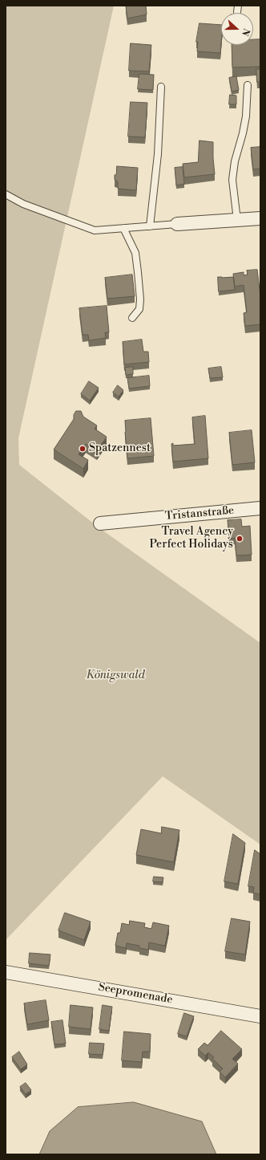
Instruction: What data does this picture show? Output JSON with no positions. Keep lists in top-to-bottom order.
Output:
{
  "streets": {
    "street": ["Tristanstraße", "Seepromenade"]
  },
  "parks": ["Königswald"],
  "places": ["Spatzennest", "Travel Agency Perfect Holidays"],
  "north": "right"
}
